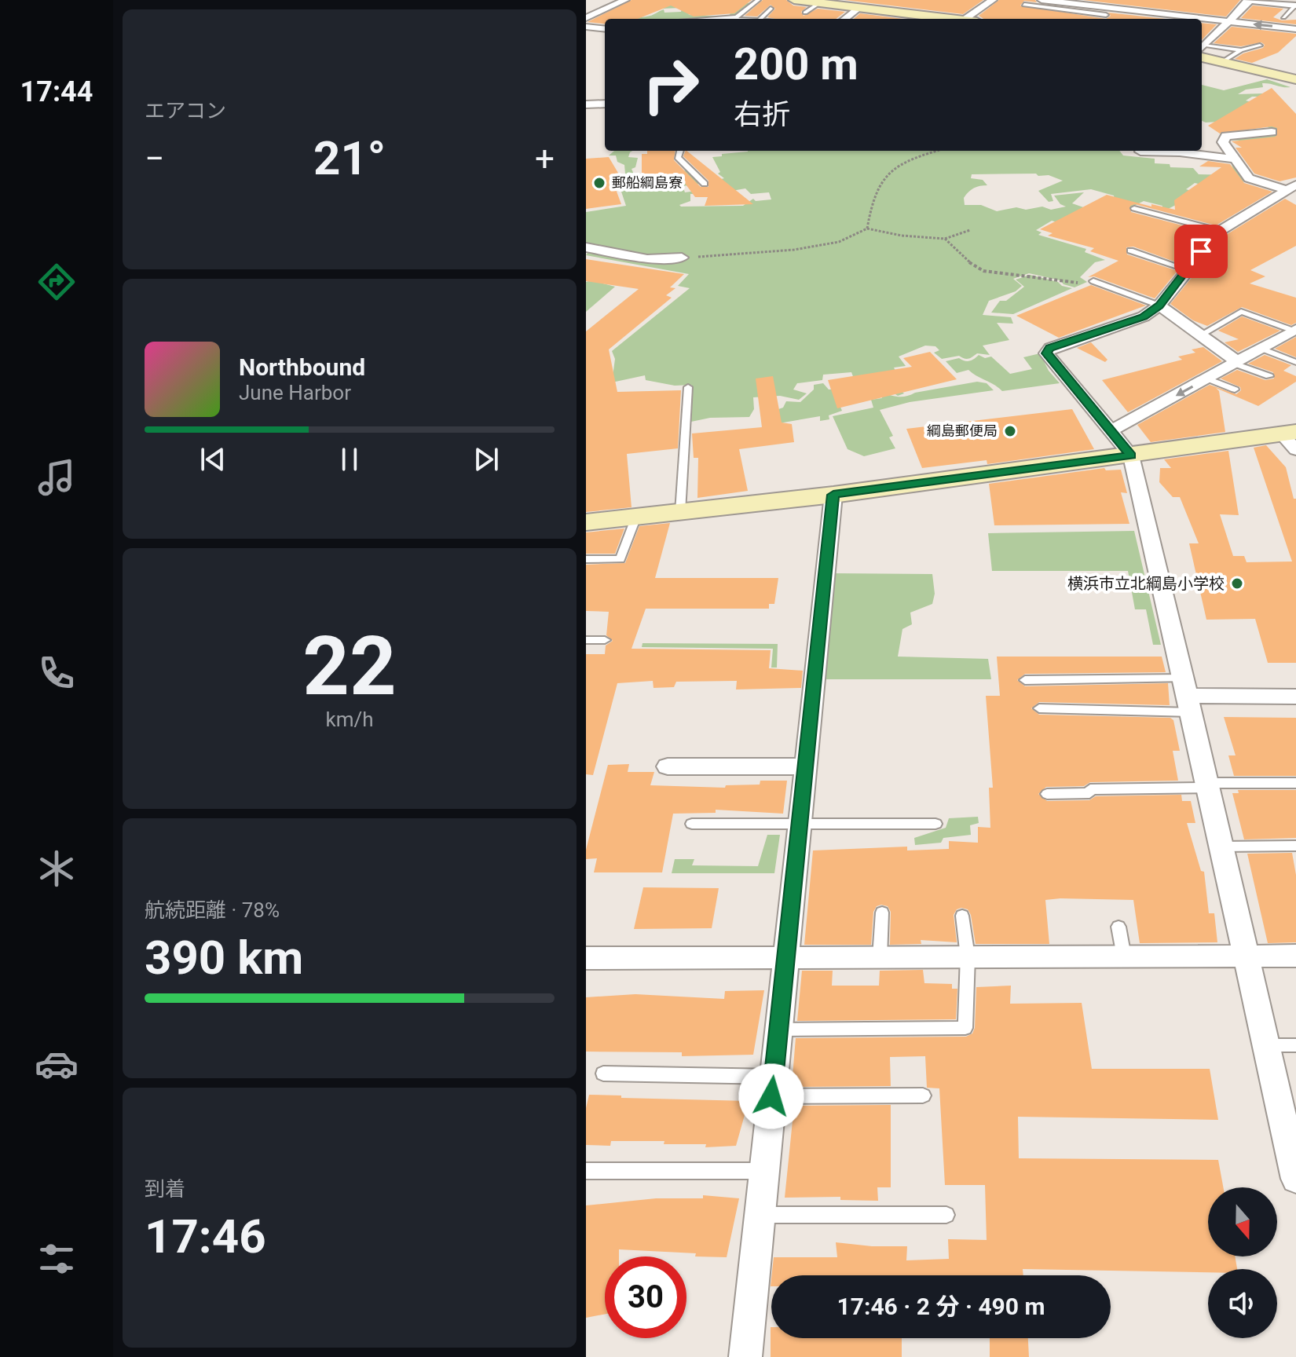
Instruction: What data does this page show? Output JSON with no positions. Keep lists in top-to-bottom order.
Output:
{
  "places": ["郵船綱島寮", "綱島郵便局", "横浜市立北綱島小学校"],
  "north": "bottom",
  "page": {
    "tabs": "17:44",
    "tile": [
      "エアコン",
      ["22", "km/h"],
      ["航続距離 · 78%", "390 km"],
      ["到着", "17:46"]
    ],
    "turn": ["200 m", "右折"],
    "heat": ["−", "21°", "+"],
    "song": ["Northbound", "June Harbor"],
    "limit": "30",
    "trip": "17:46 · 2 分 · 490 m"
  }
}
